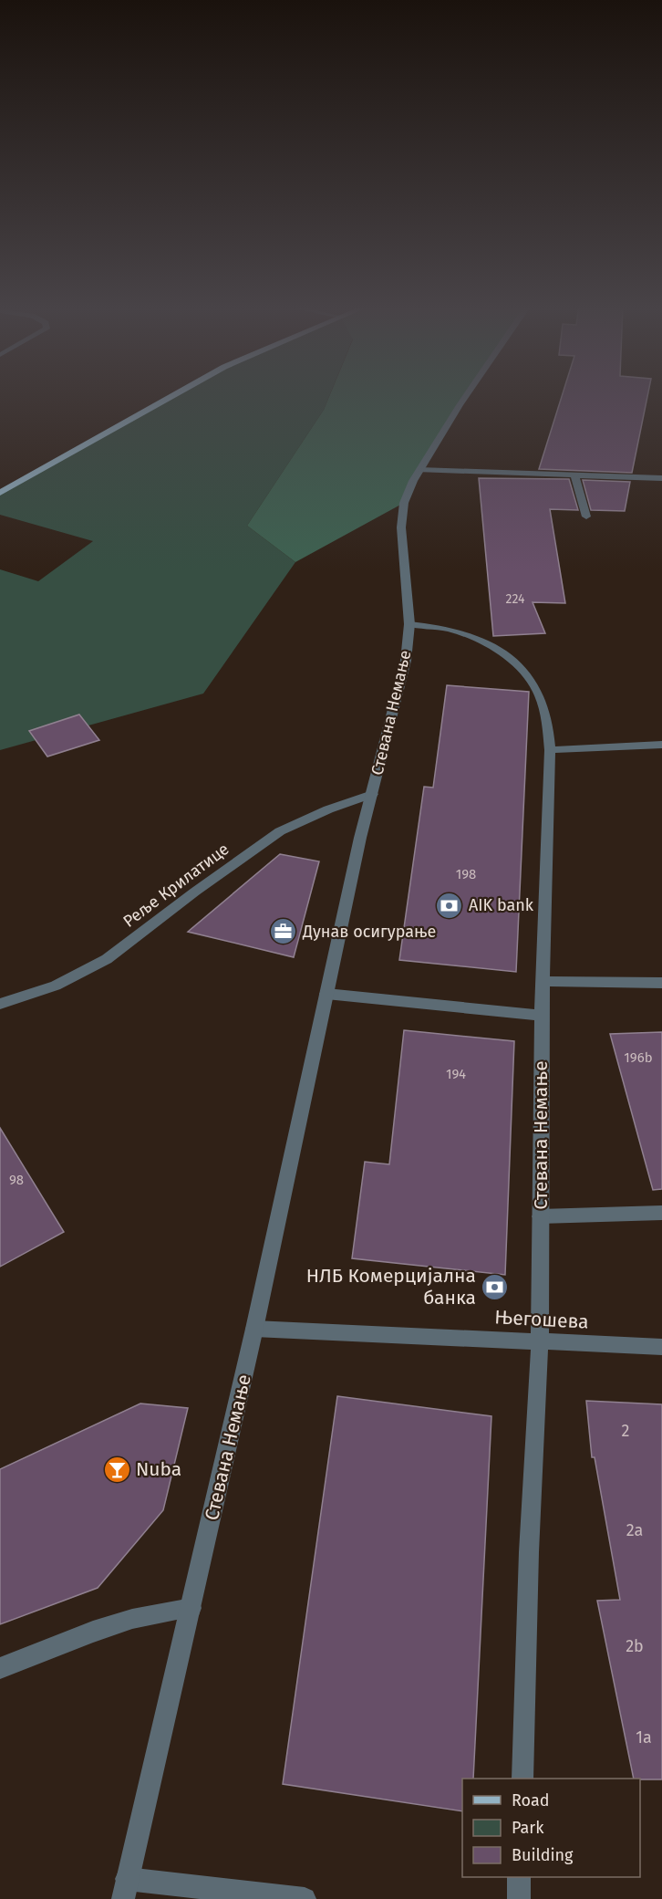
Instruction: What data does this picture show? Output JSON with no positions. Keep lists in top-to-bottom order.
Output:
{
  "streets": {
    "street": ["Стевана Немање", "Реље Крилатице", "Његошева"]
  },
  "crossings": [
    ["Стевана Немање", "Реље Крилатице"],
    ["Стевана Немање", "Његошева"]
  ],
  "places": {
    "bank": ["AIK bank", "НЛБ Комерцијална банка"],
    "office": ["Дунав осигурање"],
    "bar": ["Nuba"]
  },
  "house_numbers": [
    "224",
    "198",
    "196b",
    "194",
    "98",
    "2",
    "2a",
    "2b",
    "1a"
  ],
  "legend": ["Road", "Park", "Building"]
}
